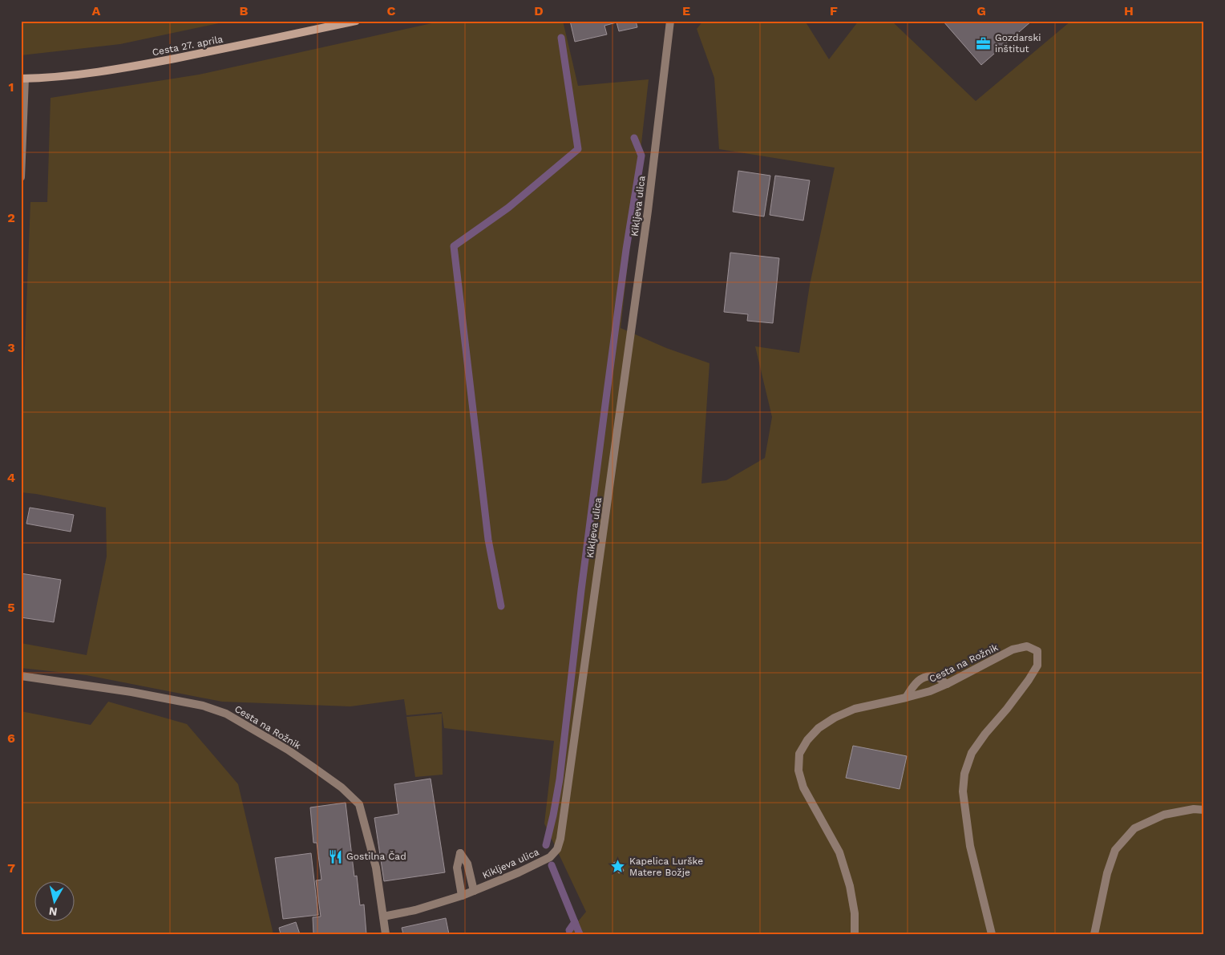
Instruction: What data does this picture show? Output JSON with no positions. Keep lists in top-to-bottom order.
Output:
{
  "streets": {
    "main road": ["Cesta 27. aprila"],
    "street": ["Kikljeva ulica", "Cesta na Rožnik"]
  },
  "crossings": [
    ["Kikljeva ulica", "Cesta na Rožnik"]
  ],
  "places": {
    "office": ["Gozdarski inštitut"],
    "restaurant": ["Gostilna Čad"],
    "place": ["Kapelica Lurške Matere Božje"]
  },
  "north": "bottom",
  "grid": {
    "columns": [
      "A",
      "B",
      "C",
      "D",
      "E",
      "F",
      "G",
      "H"
    ],
    "rows": [
      "1",
      "2",
      "3",
      "4",
      "5",
      "6",
      "7"
    ]
  }
}
